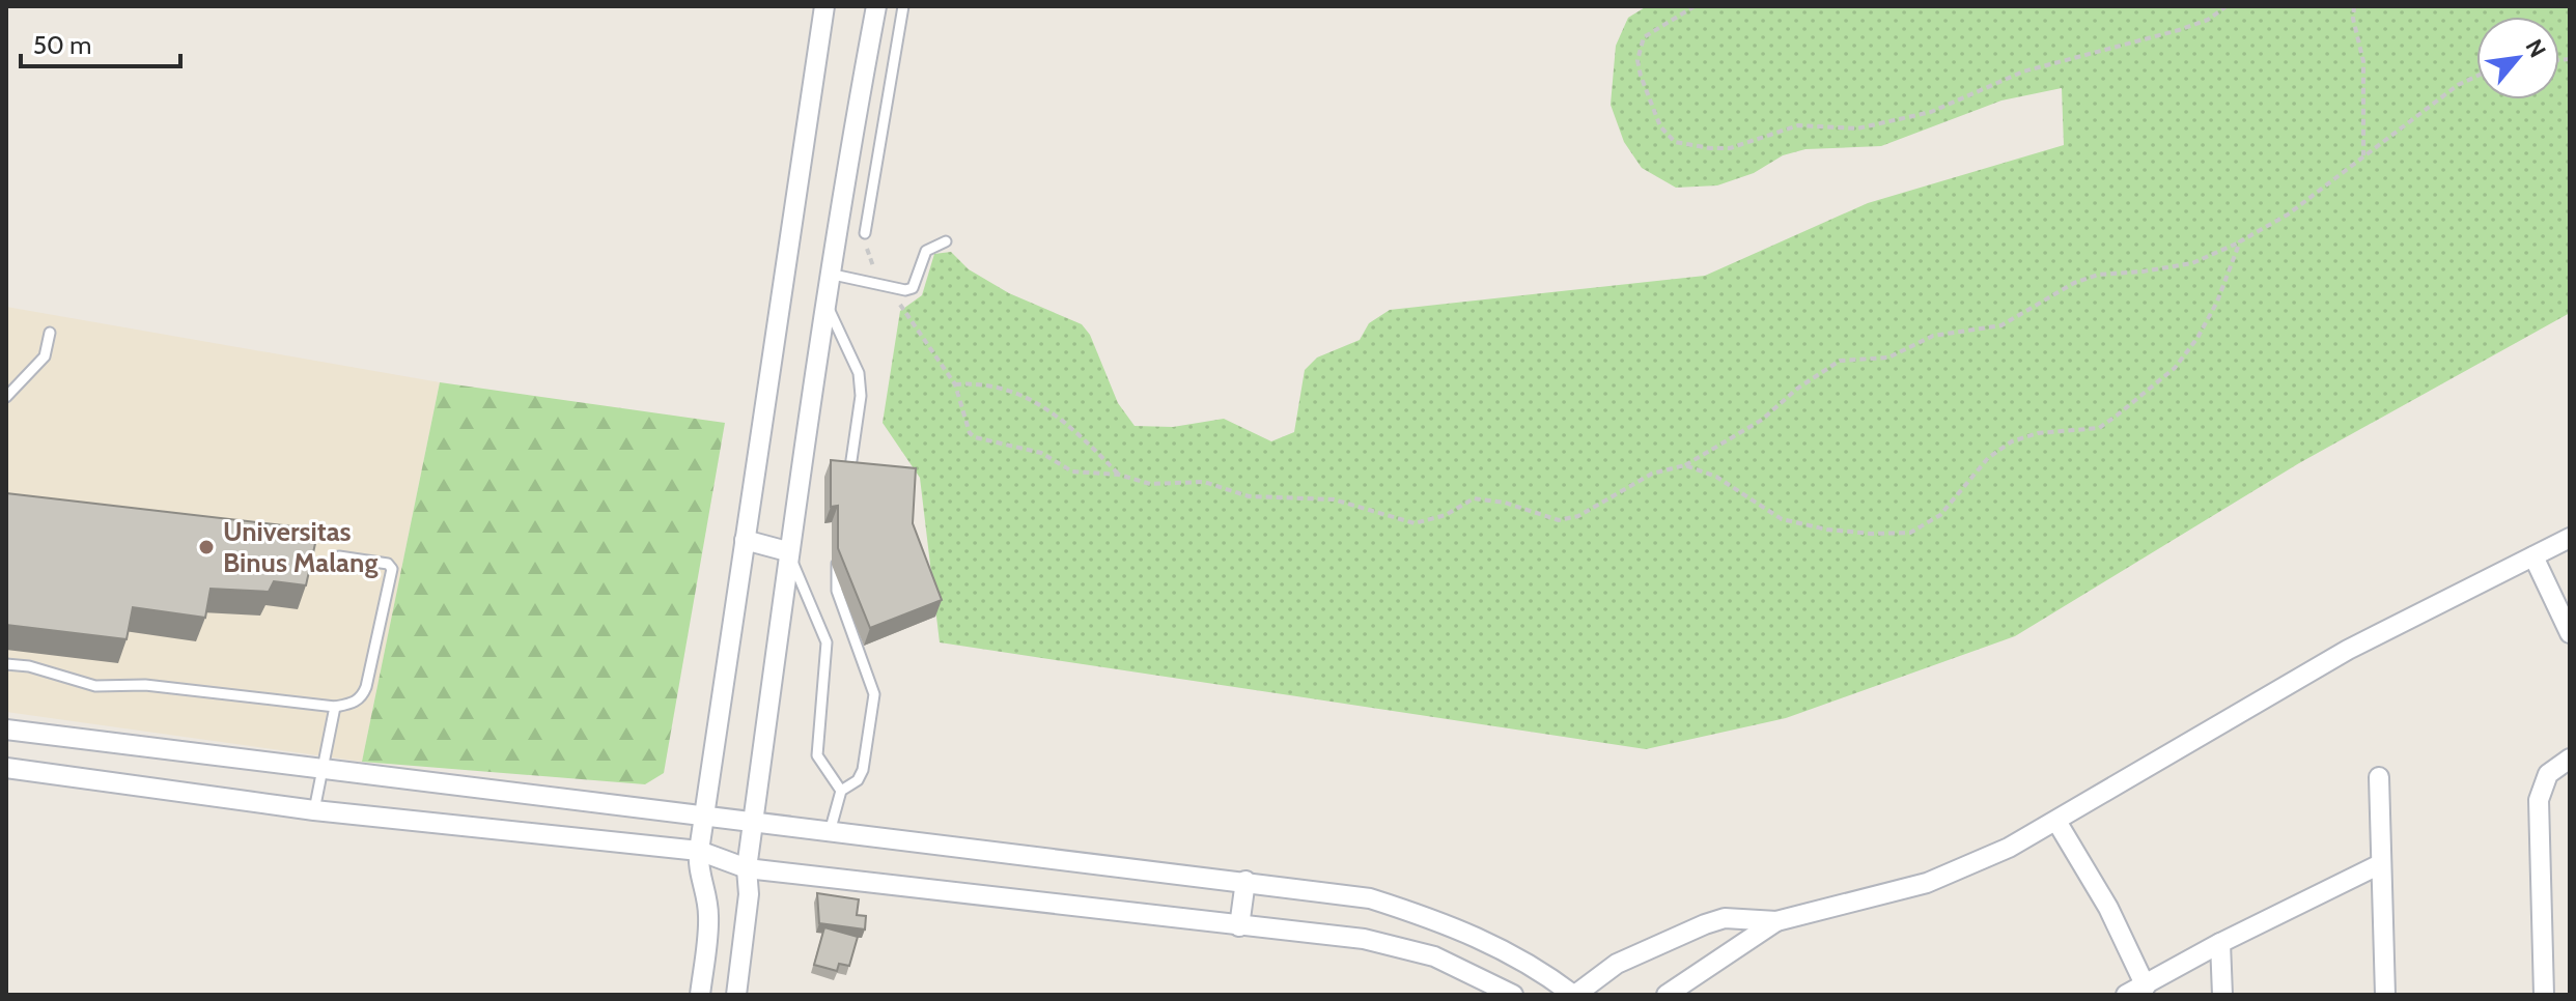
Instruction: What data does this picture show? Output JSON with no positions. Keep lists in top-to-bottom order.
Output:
{
  "places": ["Universitas Binus Malang"],
  "scale_bar": "50 m",
  "north": "top right"
}
